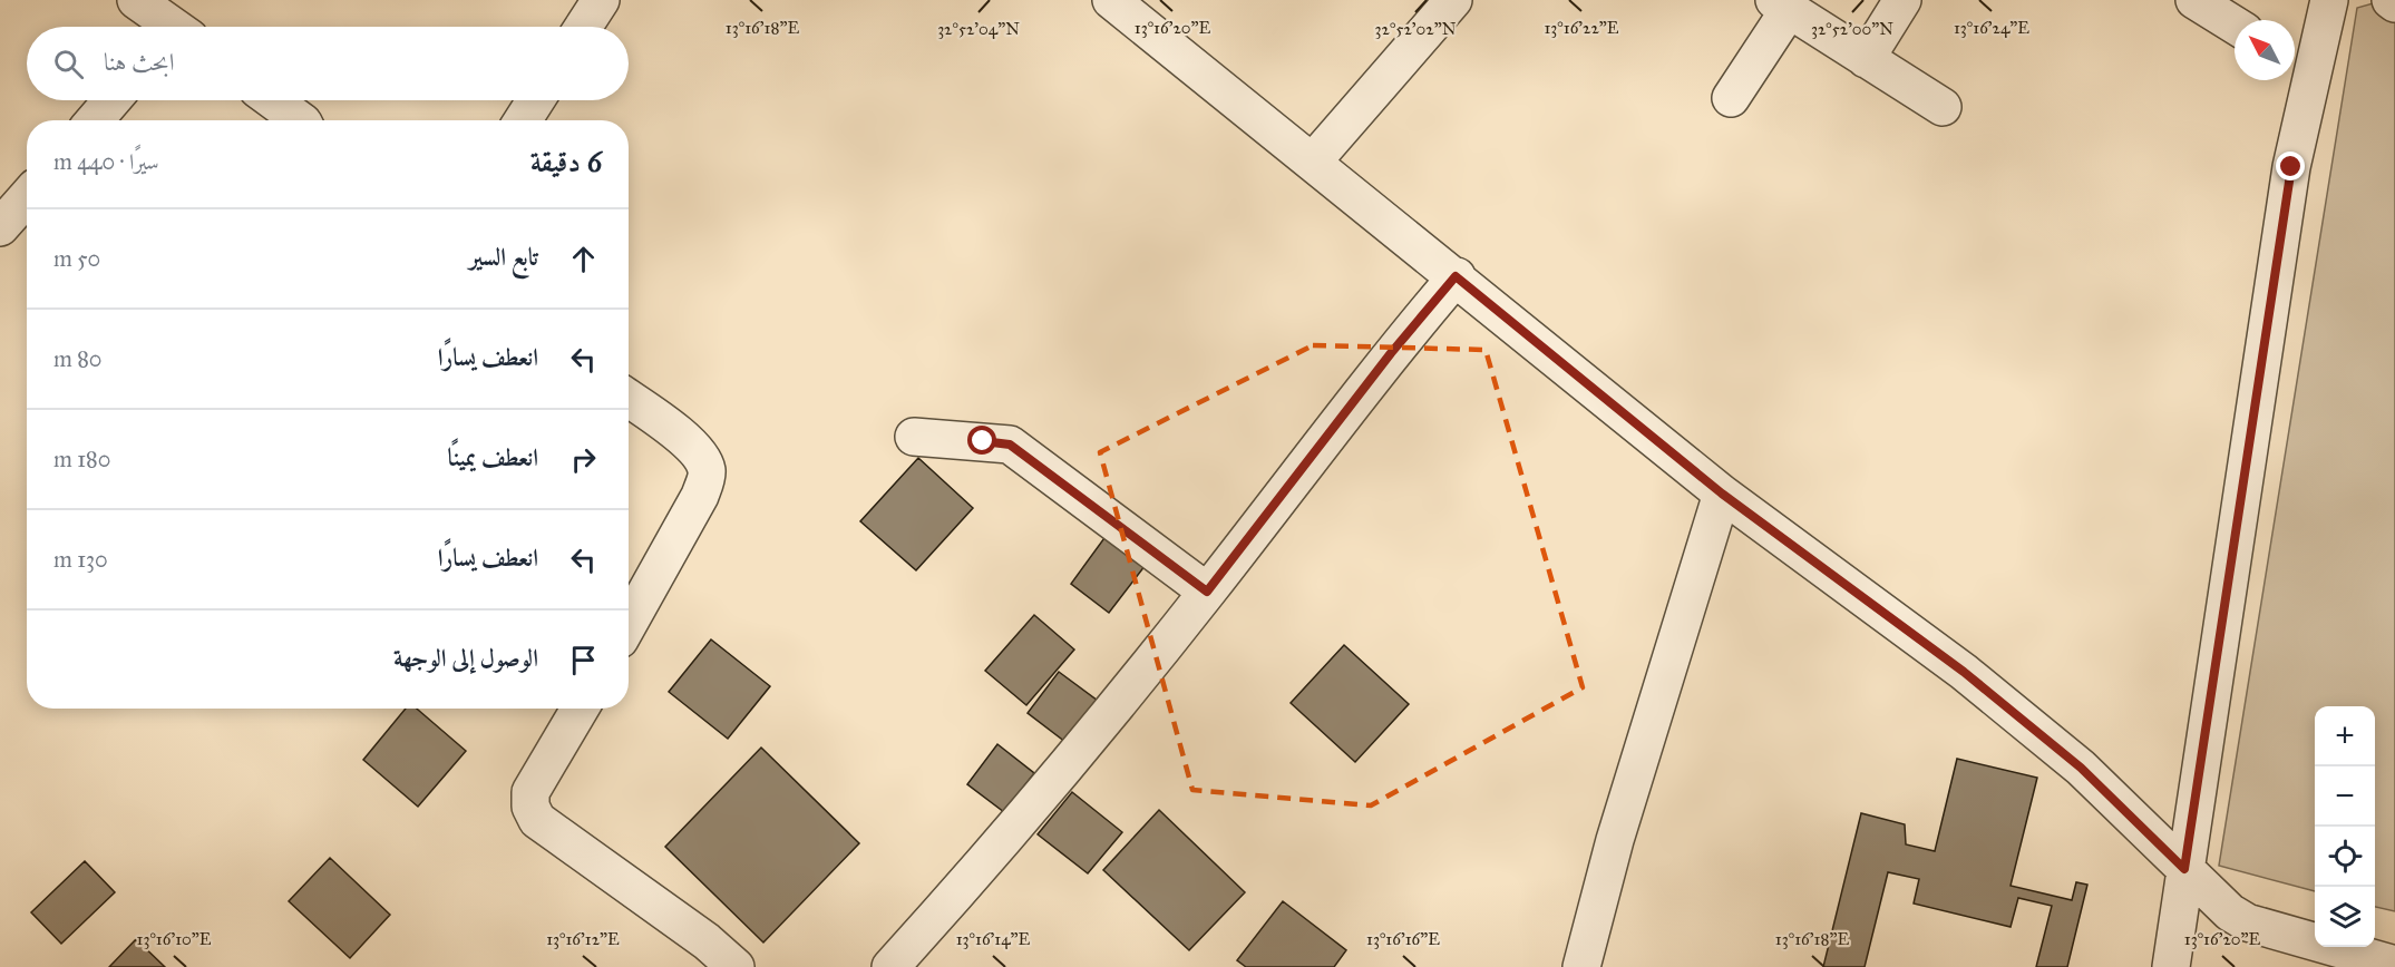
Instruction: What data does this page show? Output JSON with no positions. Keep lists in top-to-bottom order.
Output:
{
  "north": "top left",
  "page": {
    "search": "ابحث هنا",
    "heading": ["6 دقيقة", "سيرًا · 440 m"],
    "list": [
      ["تابع السير", "50 m"],
      ["انعطف يسارًا", "80 m"],
      ["انعطف يمينًا", "180 m"],
      ["انعطف يسارًا", "130 m"],
      "الوصول إلى الوجهة"
    ],
    "map_buttons": ["+", "−"]
  },
  "coordinates": [
    "13°16'18\"E",
    "13°16'20\"E",
    "13°16'22\"E",
    "13°16'24\"E",
    "32°52'04\"N",
    "32°52'02\"N",
    "32°52'00\"N",
    "13°16'10\"E",
    "13°16'12\"E",
    "13°16'14\"E",
    "13°16'16\"E"
  ]
}
